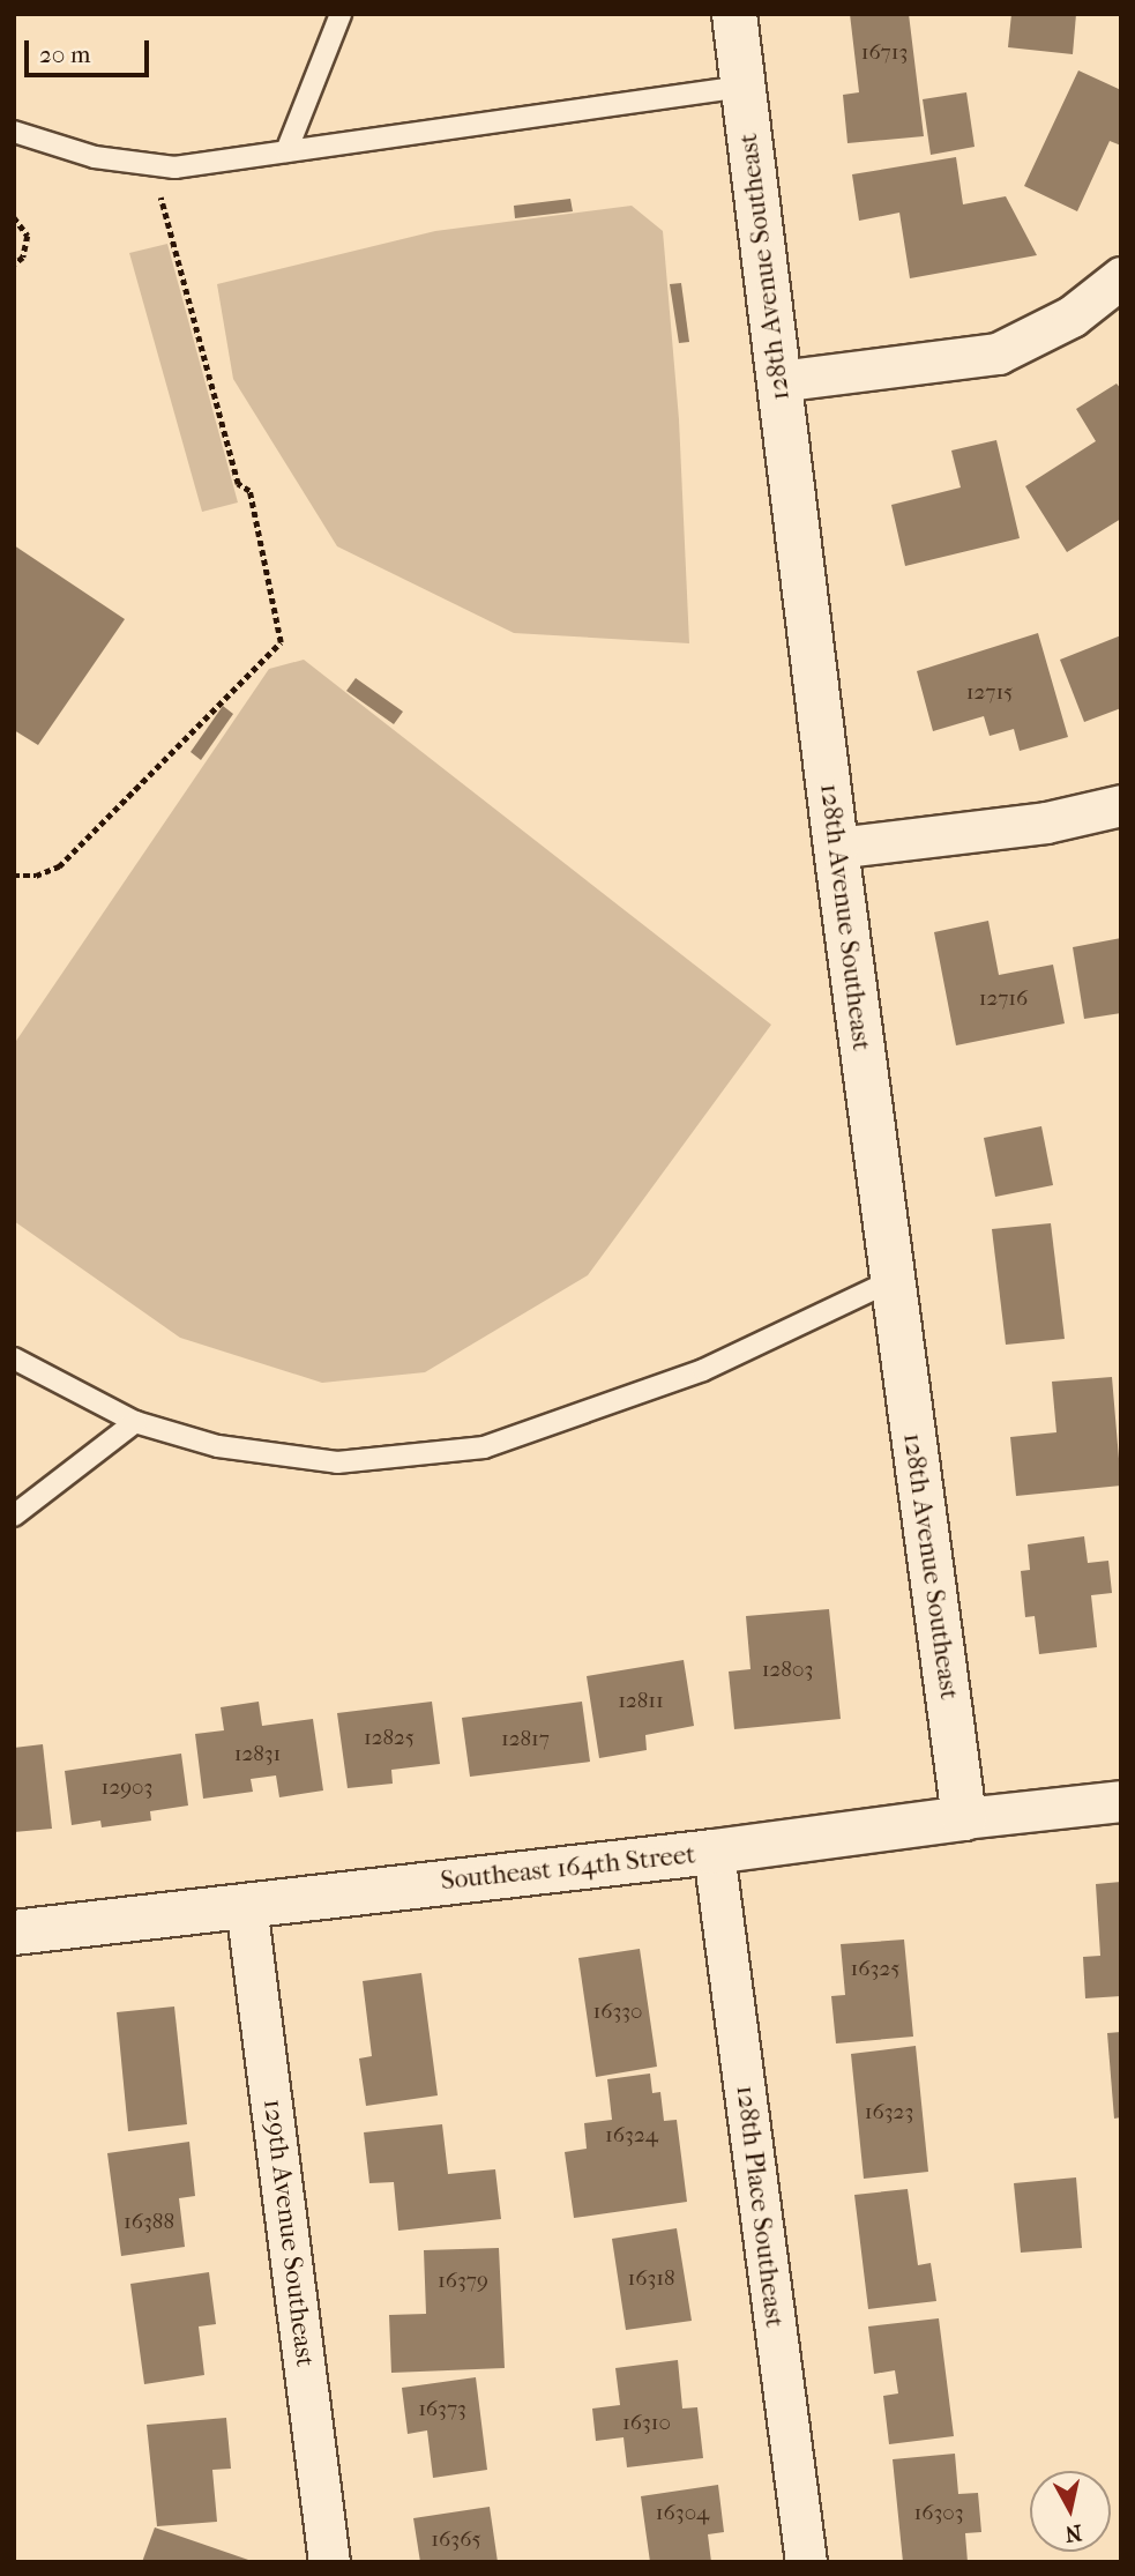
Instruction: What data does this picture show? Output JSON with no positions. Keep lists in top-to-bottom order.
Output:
{
  "streets": {
    "street": [
      "128th Avenue Southeast",
      "Southeast 164th Street",
      "128th Place Southeast",
      "129th Avenue Southeast"
    ]
  },
  "crossings": [
    ["128th Avenue Southeast", "Southeast 164th Street"],
    ["Southeast 164th Street", "128th Place Southeast"],
    ["Southeast 164th Street", "129th Avenue Southeast"]
  ],
  "house_numbers": [
    "16713",
    "12715",
    "12716",
    "12803",
    "12811",
    "12825",
    "12817",
    "12831",
    "12903",
    "16325",
    "16330",
    "16323",
    "16324",
    "16388",
    "16318",
    "16379",
    "16373",
    "16310",
    "16304",
    "16303",
    "16365"
  ],
  "scale_bar": "20 m",
  "north": "bottom"
}
